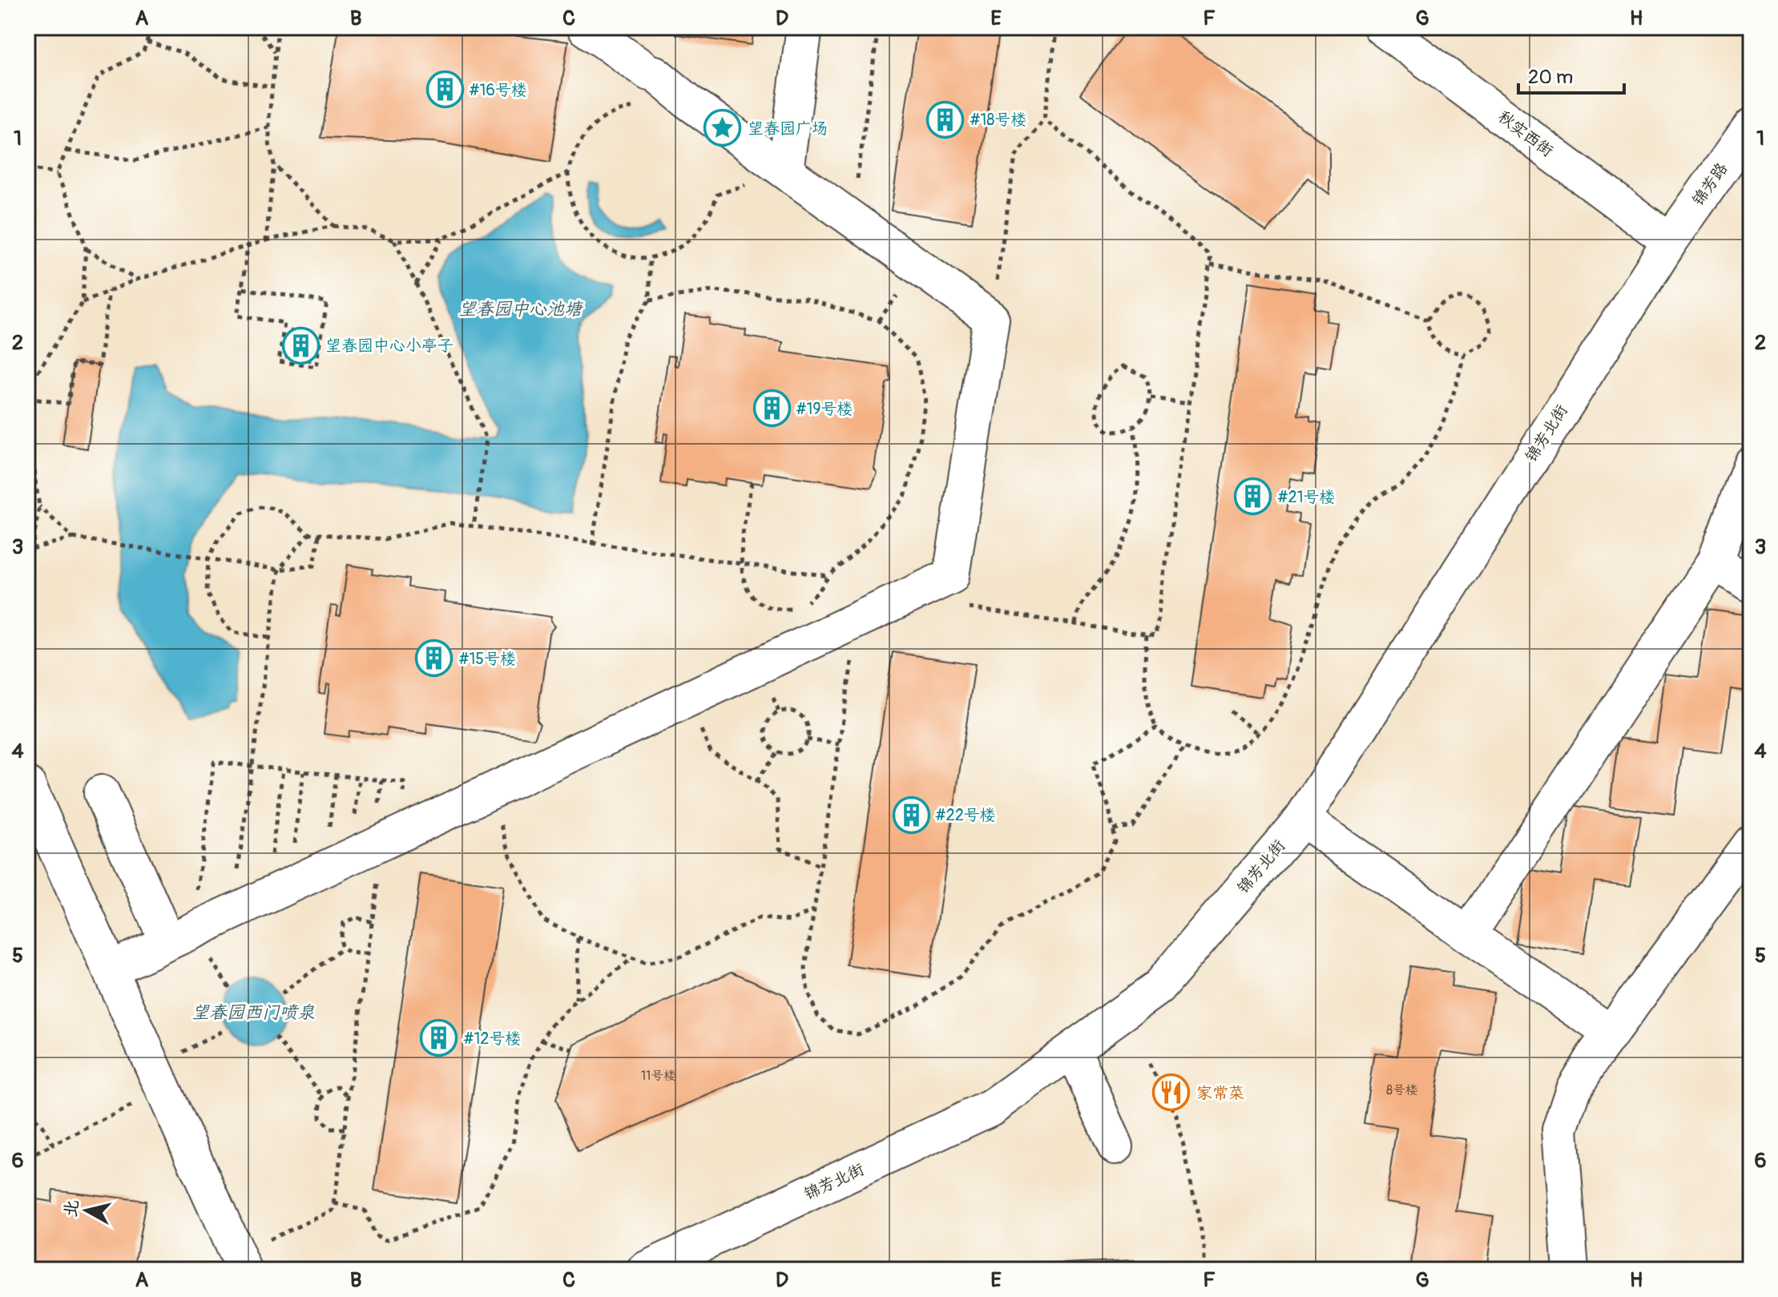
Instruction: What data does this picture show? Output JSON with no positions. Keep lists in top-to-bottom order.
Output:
{
  "streets": {
    "street": ["秋实西街", "锦芳路", "锦芳北街"]
  },
  "crossings": [
    ["秋实西街", "锦芳路"],
    ["秋实西街", "锦芳北街"],
    ["锦芳路", "锦芳北街"]
  ],
  "water": ["望春园中心池塘", "望春园西门喷泉"],
  "places": {
    "building": [
      "#16号楼",
      "#18号楼",
      "望春园中心小亭子",
      "#19号楼",
      "#21号楼",
      "#15号楼",
      "#22号楼",
      "#12号楼"
    ],
    "place": ["望春园广场"],
    "restaurant": ["家常菜"]
  },
  "house_numbers": ["11号楼", "8号楼"],
  "scale_bar": "20 m",
  "north": "left",
  "grid": {
    "columns": [
      "A",
      "B",
      "C",
      "D",
      "E",
      "F",
      "G",
      "H"
    ],
    "rows": [
      "1",
      "2",
      "3",
      "4",
      "5",
      "6"
    ]
  }
}
